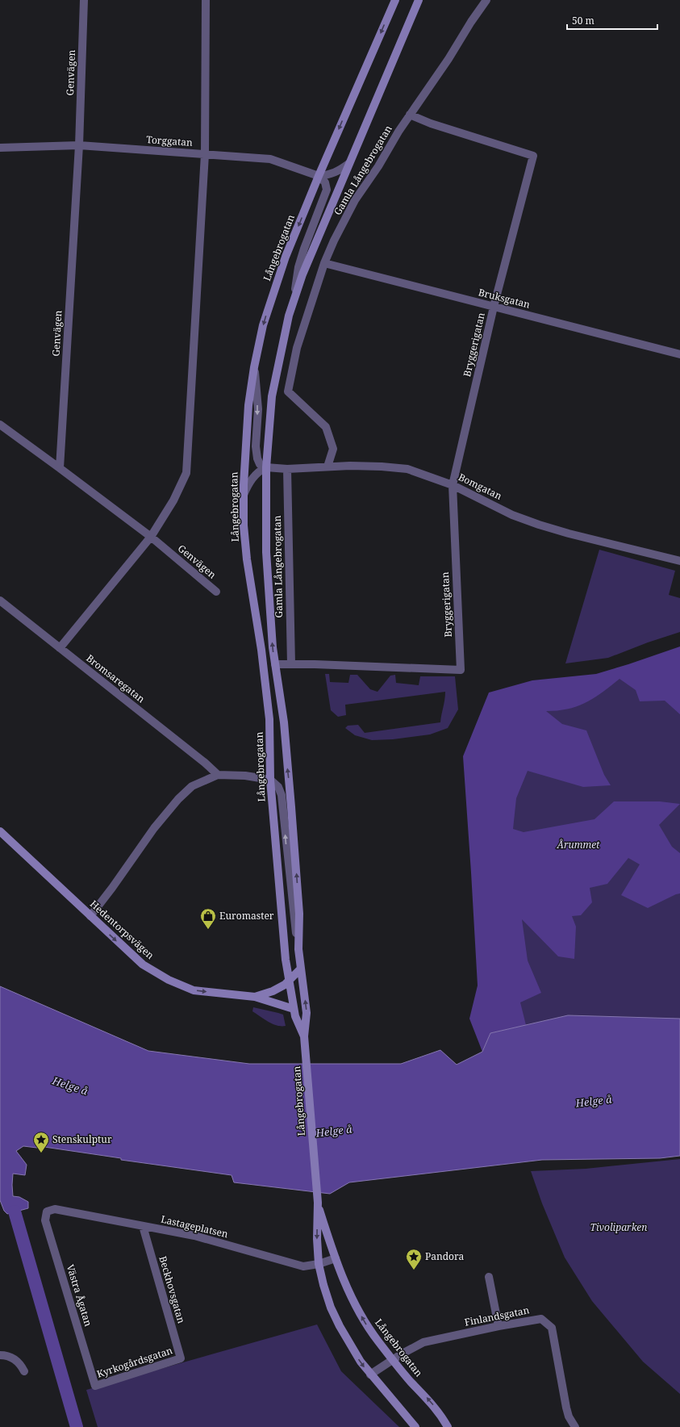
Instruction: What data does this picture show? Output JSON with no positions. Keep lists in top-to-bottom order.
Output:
{
  "streets": {
    "main road": ["Långebrogatan", "Hedentorpsvägen"],
    "street": [
      "Genvägen",
      "Torggatan",
      "Gamla Långebrogatan",
      "Bruksgatan",
      "Bryggerigatan",
      "Bomgatan",
      "Bromsaregatan",
      "Lastageplatsen",
      "Beckhovsgatan",
      "Västra Ågatan",
      "Finlandsgatan",
      "Kyrkogårdsgatan"
    ]
  },
  "crossings": [
    ["Genvägen", "Torggatan"],
    ["Torggatan", "Långebrogatan"],
    ["Gamla Långebrogatan", "Bruksgatan"],
    ["Gamla Långebrogatan", "Bryggerigatan"],
    ["Gamla Långebrogatan", "Bomgatan"],
    ["Långebrogatan", "Bomgatan"],
    ["Långebrogatan", "Hedentorpsvägen"],
    ["Långebrogatan", "Lastageplatsen"],
    ["Långebrogatan", "Finlandsgatan"],
    ["Bruksgatan", "Bryggerigatan"],
    ["Bryggerigatan", "Bomgatan"],
    ["Lastageplatsen", "Beckhovsgatan"],
    ["Lastageplatsen", "Västra Ågatan"],
    ["Beckhovsgatan", "Kyrkogårdsgatan"],
    ["Västra Ågatan", "Kyrkogårdsgatan"]
  ],
  "one_way": ["Hedentorpsvägen"],
  "water": ["Helge å"],
  "parks": ["Årummet", "Tivoliparken"],
  "places": {
    "shop": ["Euromaster"],
    "place": ["Stenskulptur", "Pandora"]
  },
  "scale_bar": "50 m"
}
